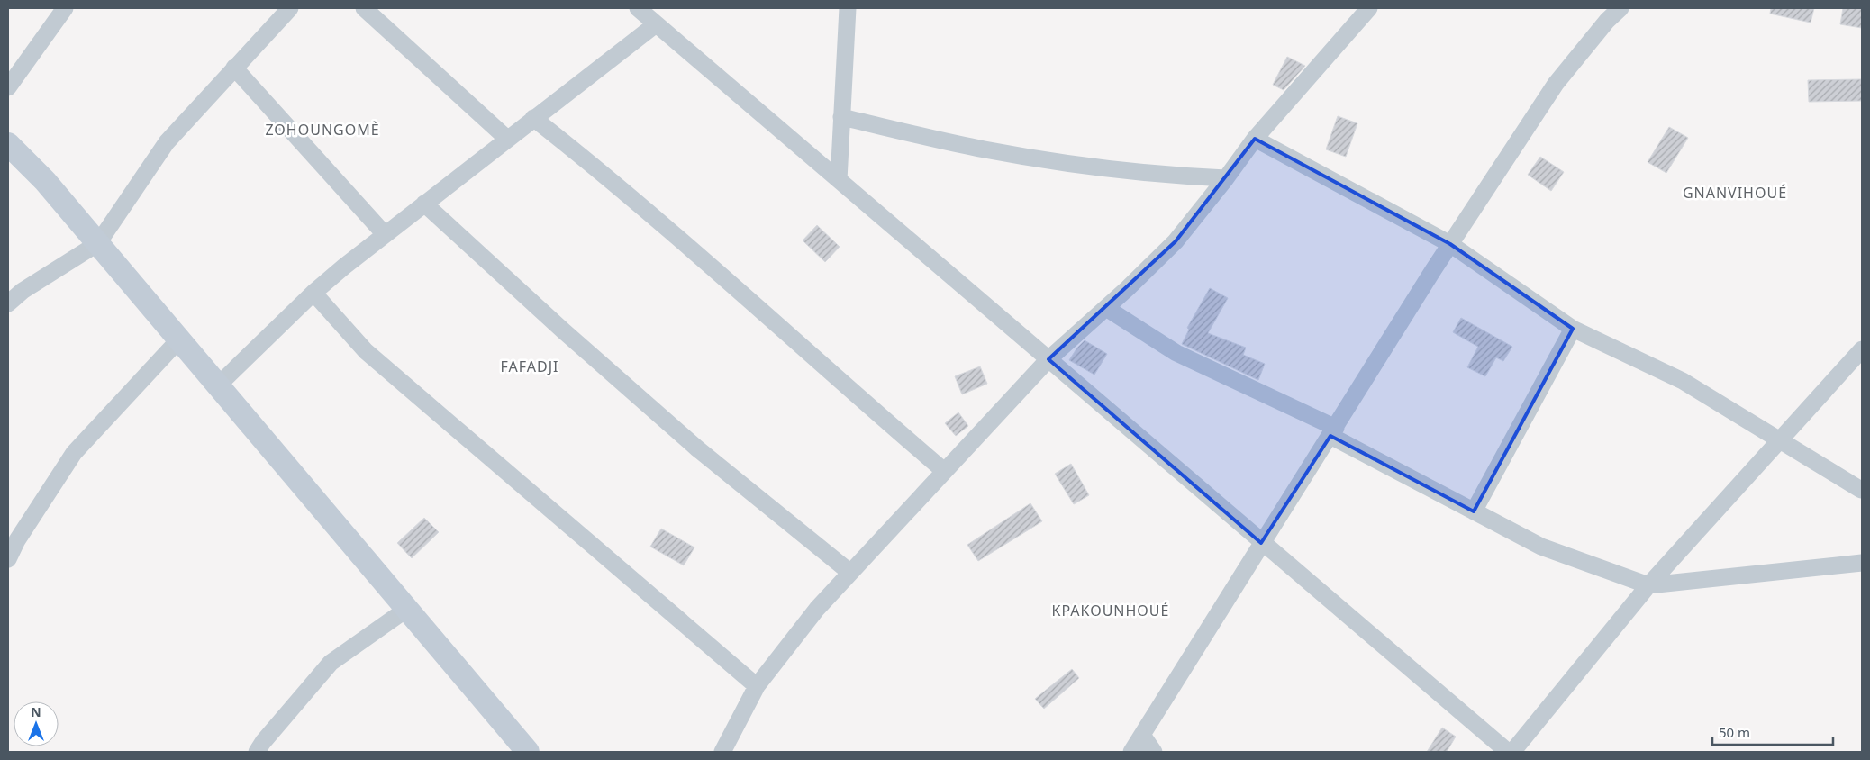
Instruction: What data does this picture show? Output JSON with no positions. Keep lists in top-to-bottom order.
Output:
{
  "districts": [
    "ZOHOUNGOMÈ",
    "GNANVIHOUÉ",
    "FAFADJI",
    "KPAKOUNHOUÉ"
  ],
  "scale_bar": "50 m",
  "north": "top"
}
